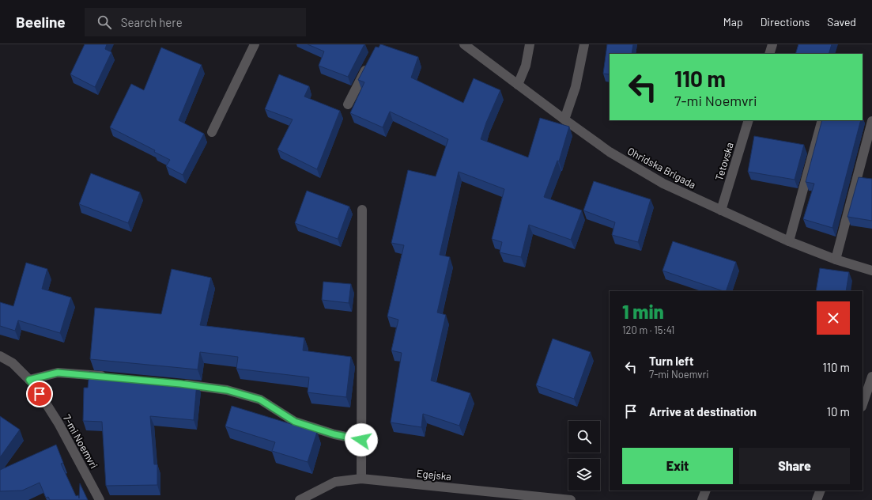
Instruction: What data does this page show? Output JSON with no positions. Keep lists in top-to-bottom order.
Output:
{
  "streets": {
    "street": [
      "Tetovska",
      "Ohridska Brigada",
      "7-mi Noemvri",
      "Egejska"
    ]
  },
  "crossings": [
    ["Tetovska", "Ohridska Brigada"]
  ],
  "page": {
    "header": "Beeline",
    "search": "Search here",
    "nav": ["Map", "Directions", "Saved"],
    "turn": ["110 m", "7-mi Noemvri"],
    "heading": ["1 min", "120 m · 15:41"],
    "list": [
      {
        "name": "Turn left",
        "note": "7-mi Noemvri",
        "value": "110 m"
      },
      {
        "name": "Arrive at destination",
        "value": "10 m"
      }
    ],
    "buttons": ["Exit", "Share"]
  }
}
